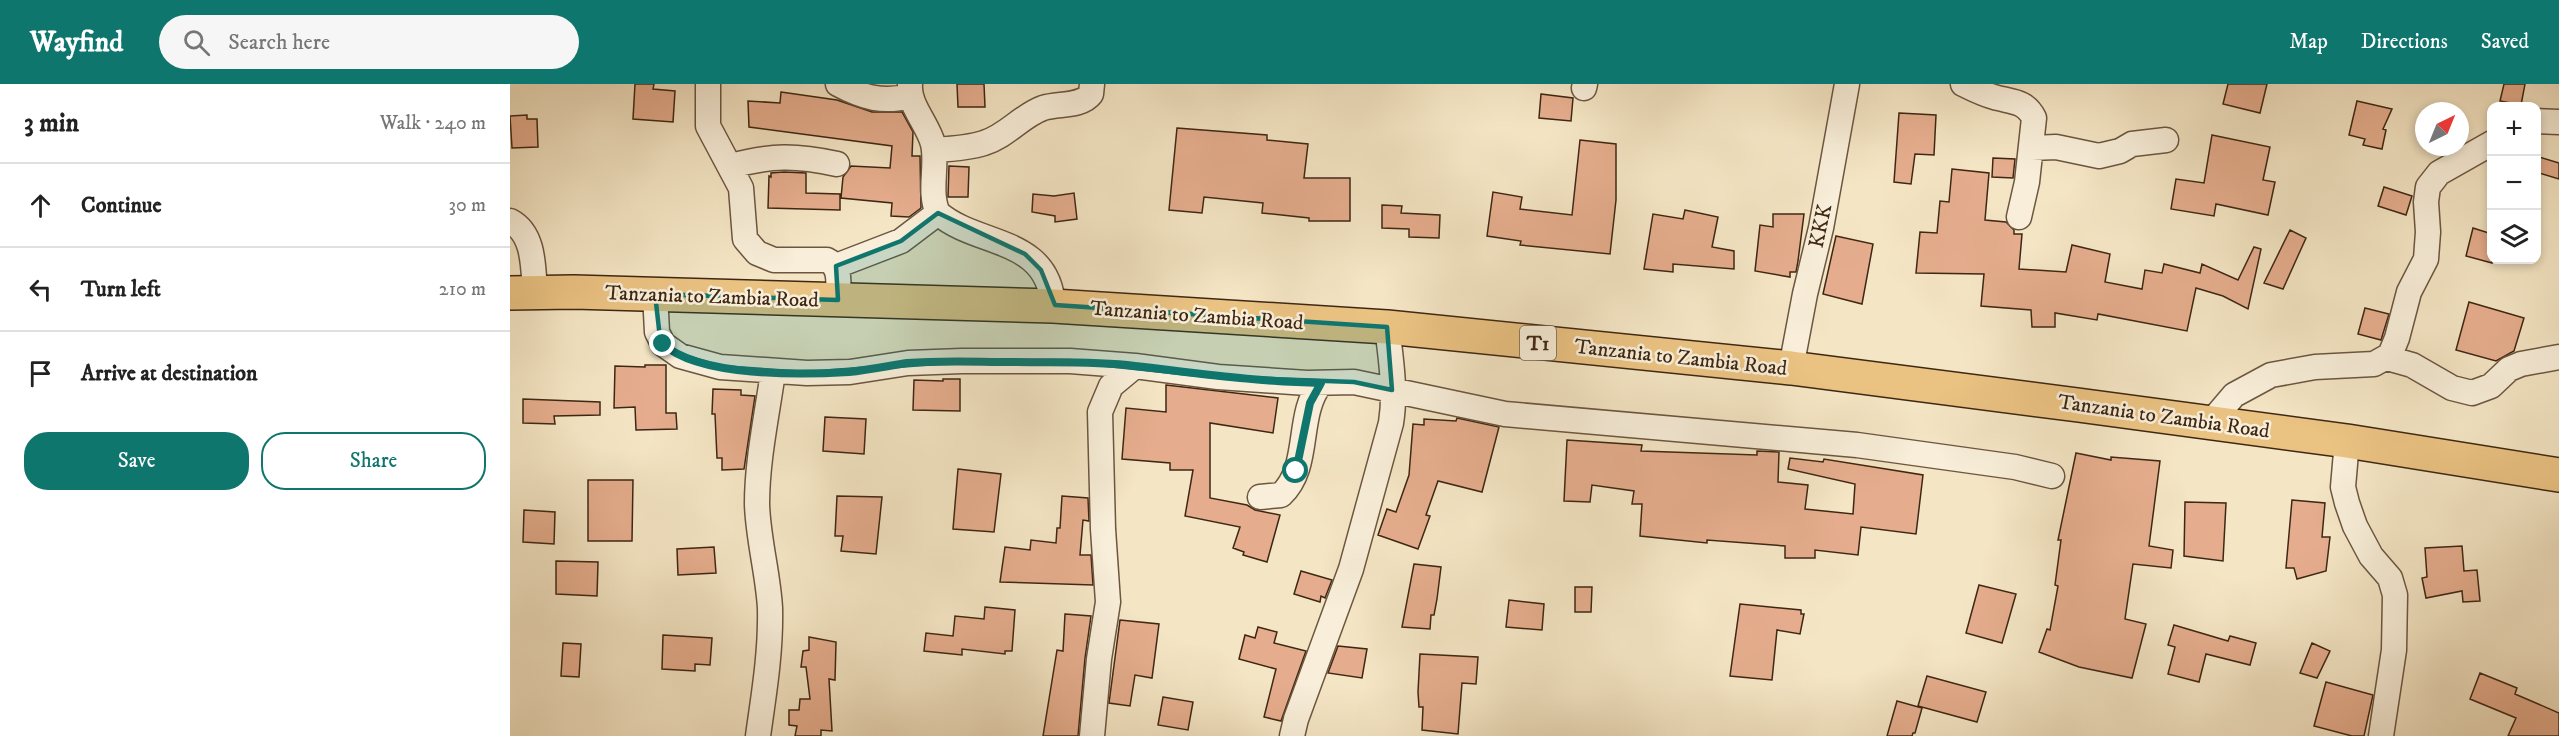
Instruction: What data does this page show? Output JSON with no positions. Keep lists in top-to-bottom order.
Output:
{
  "streets": {
    "highway": ["Tanzania to Zambia Road", "T1"],
    "street": ["KKK"]
  },
  "crossings": [
    ["KKK", "Tanzania to Zambia Road"]
  ],
  "north": "top right",
  "page": {
    "header": "Wayfind",
    "search": "Search here",
    "nav": ["Map", "Directions", "Saved"],
    "heading": ["3 min", "Walk · 240 m"],
    "map_buttons": ["+", "−"],
    "list": [
      ["Continue", "30 m"],
      ["Turn left", "210 m"],
      "Arrive at destination"
    ],
    "buttons": ["Save", "Share"]
  }
}
